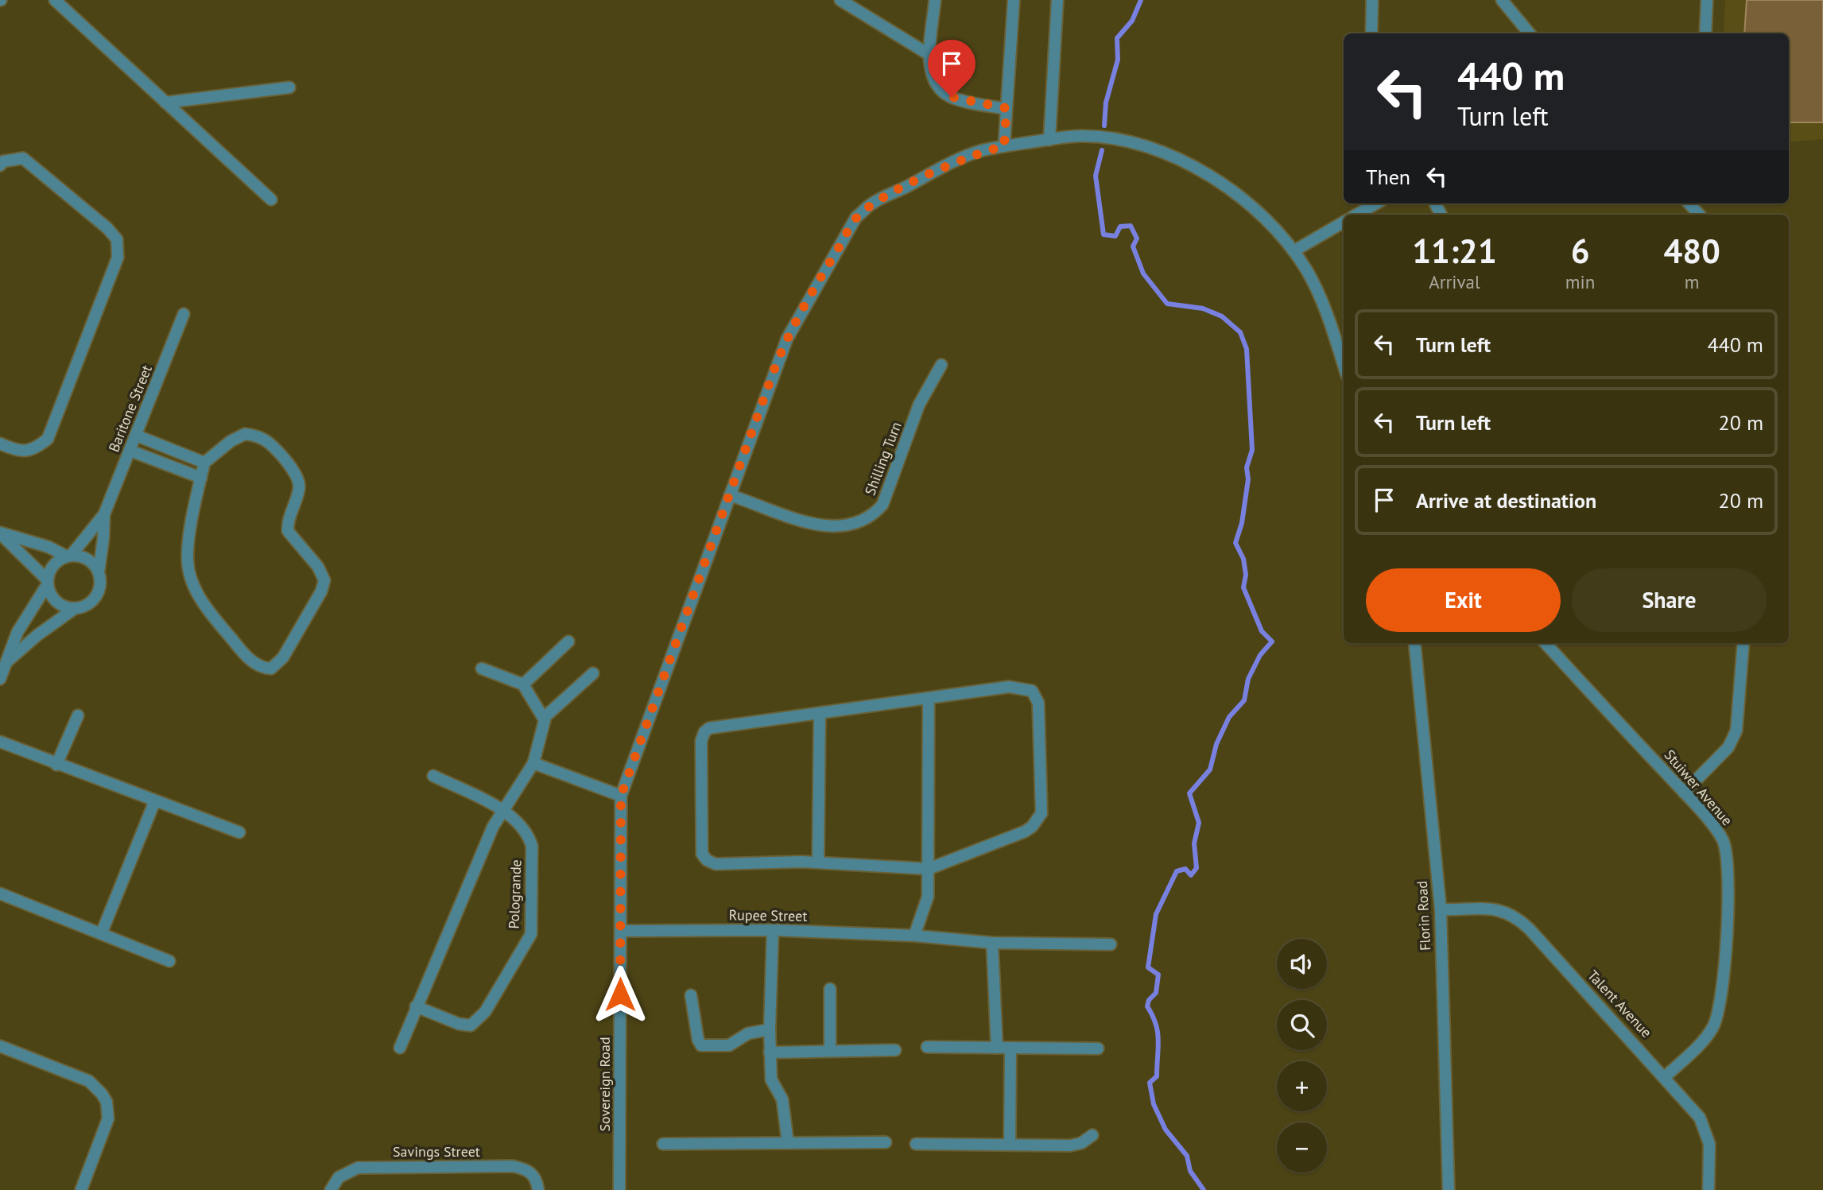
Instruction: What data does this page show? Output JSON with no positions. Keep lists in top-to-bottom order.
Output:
{
  "streets": {
    "street": [
      "Baritone Street",
      "Shilling Turn",
      "Stuiwer Avenue",
      "Pologrande",
      "Rupee Street",
      "Florin Road",
      "Talent Avenue",
      "Sovereign Road",
      "Savings Street"
    ]
  },
  "crossings": [
    ["Shilling Turn", "Sovereign Road"],
    ["Stuiwer Avenue", "Talent Avenue"],
    ["Rupee Street", "Sovereign Road"],
    ["Florin Road", "Talent Avenue"]
  ],
  "page": {
    "turn": ["440 m", "Turn left"],
    "then": "Then",
    "eta": [
      "11:21",
      "Arrival",
      "6",
      "min",
      "480",
      "m"
    ],
    "list": [
      {
        "name": "Turn left",
        "value": "440 m"
      },
      {
        "name": "Turn left",
        "value": "20 m"
      },
      {
        "name": "Arrive at destination",
        "value": "20 m"
      }
    ],
    "buttons": ["Exit", "Share"],
    "map_buttons": ["+", "−"]
  }
}
